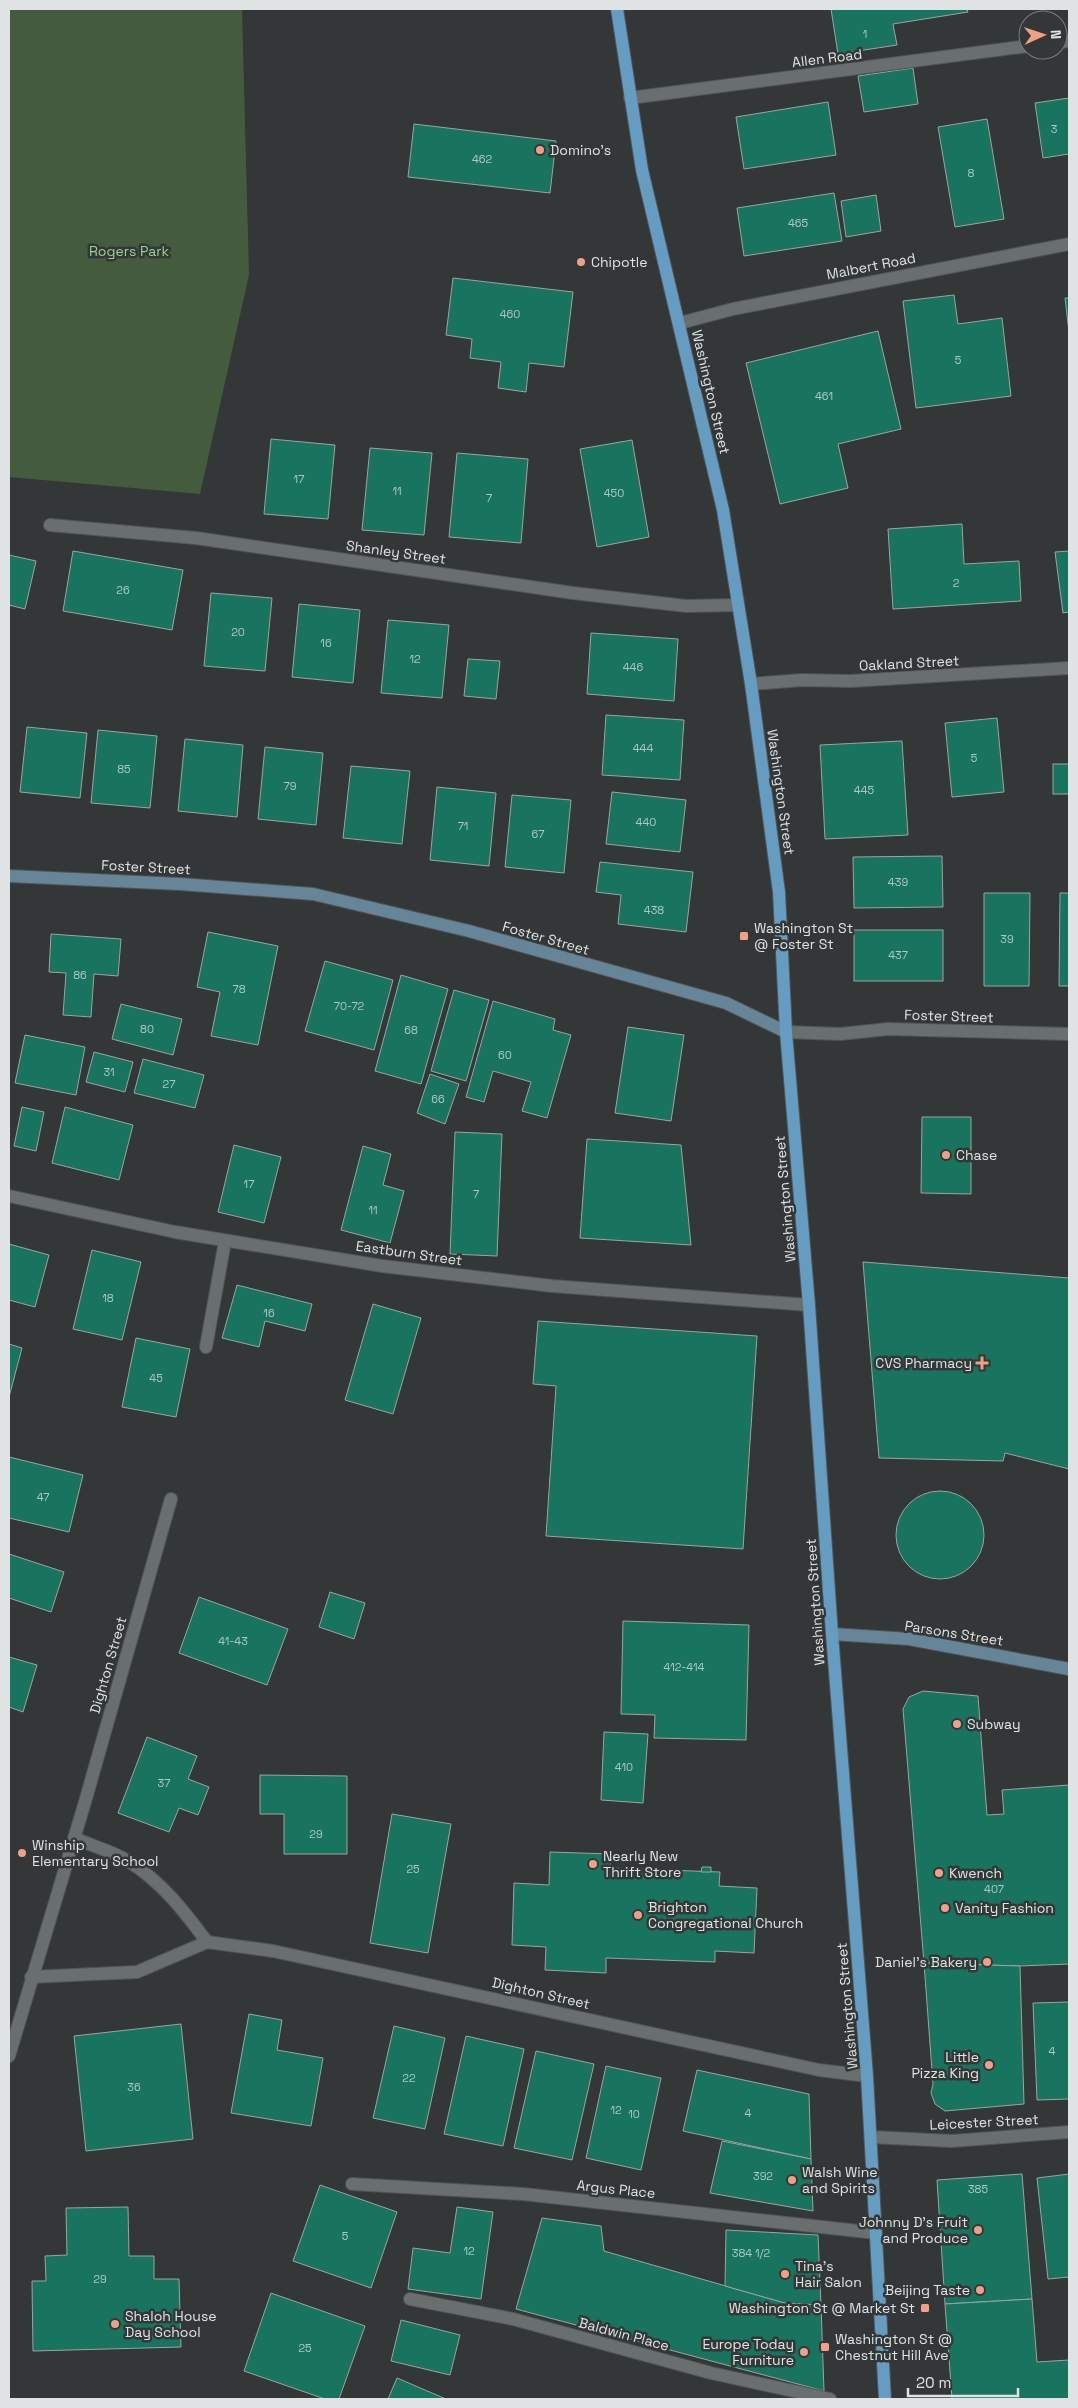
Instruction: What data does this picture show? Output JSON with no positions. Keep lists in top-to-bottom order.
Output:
{
  "streets": {
    "main road": ["Washington Street"],
    "street": [
      "Allen Road",
      "Malbert Road",
      "Shanley Street",
      "Oakland Street",
      "Foster Street",
      "Eastburn Street",
      "Parsons Street",
      "Dighton Street",
      "Leicester Street",
      "Argus Place",
      "Baldwin Place"
    ]
  },
  "crossings": [
    ["Allen Road", "Washington Street"],
    ["Malbert Road", "Washington Street"],
    ["Washington Street", "Shanley Street"],
    ["Washington Street", "Oakland Street"],
    ["Washington Street", "Foster Street"],
    ["Washington Street", "Eastburn Street"],
    ["Washington Street", "Parsons Street"],
    ["Washington Street", "Dighton Street"],
    ["Washington Street", "Leicester Street"],
    ["Washington Street", "Argus Place"]
  ],
  "parks": ["Rogers Park"],
  "places": {
    "other": [
      "Domino's",
      "Chipotle",
      "Chase",
      "Subway",
      "Winship Elementary School",
      "Nearly New Thrift Store",
      "Kwench",
      "Vanity Fashion",
      "Brighton Congregational Church",
      "Daniel's Bakery",
      "Little Pizza King",
      "Walsh Wine and Spirits",
      "Johnny D's Fruit and Produce",
      "Tina's Hair Salon",
      "Beijing Taste",
      "Shaloh House Day School",
      "Europe Today Furniture"
    ],
    "transit": ["Washington St @ Foster St", "Washington St @ Market St", "Washington St @ Chestnut Hill Ave"],
    "health": ["CVS Pharmacy"]
  },
  "house_numbers": [
    "1",
    "3",
    "462",
    "8",
    "465",
    "460",
    "5",
    "461",
    "17",
    "11",
    "450",
    "7",
    "2",
    "26",
    "20",
    "16",
    "12",
    "446",
    "444",
    "5",
    "85",
    "79",
    "445",
    "440",
    "71",
    "67",
    "439",
    "438",
    "39",
    "437",
    "86",
    "78",
    "70-72",
    "80",
    "68",
    "60",
    "31",
    "27",
    "66",
    "17",
    "7",
    "11",
    "18",
    "16",
    "45",
    "47",
    "41-43",
    "412-414",
    "410",
    "37",
    "29",
    "25",
    "407",
    "4",
    "22",
    "36",
    "12",
    "4",
    "10",
    "392",
    "385",
    "5",
    "12",
    "384 1/2",
    "29",
    "25"
  ],
  "scale_bar": "20 m",
  "north": "right"
}
